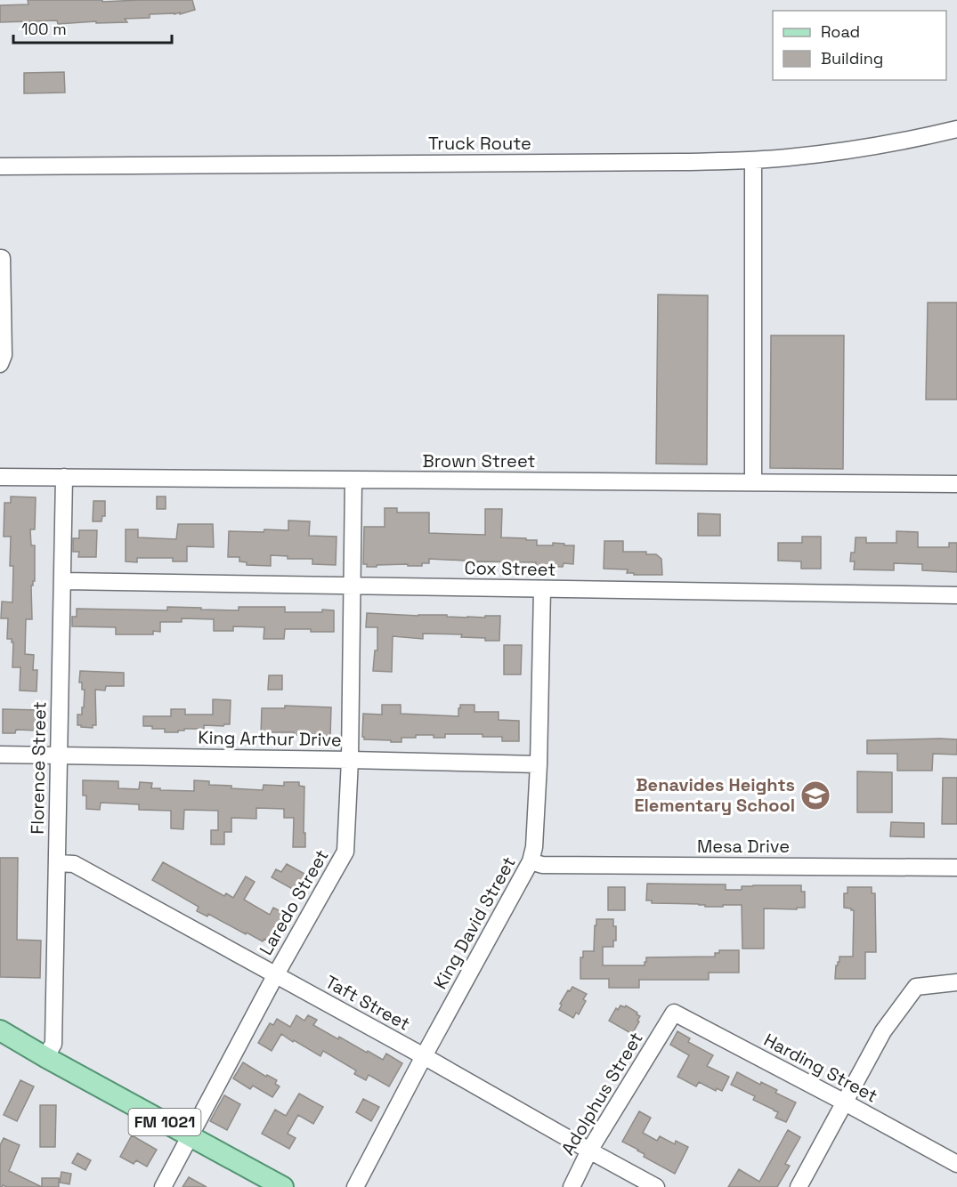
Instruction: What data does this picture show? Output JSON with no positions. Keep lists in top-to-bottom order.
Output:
{
  "streets": {
    "main road": ["FM 1021"],
    "street": [
      "Truck Route",
      "Brown Street",
      "Cox Street",
      "King Arthur Drive",
      "Florence Street",
      "Mesa Drive",
      "Laredo Street",
      "King David Street",
      "Taft Street",
      "Harding Street",
      "Adolphus Street"
    ]
  },
  "crossings": [
    ["Brown Street", "Florence Street"],
    ["Brown Street", "Laredo Street"],
    ["Cox Street", "Florence Street"],
    ["Cox Street", "Laredo Street"],
    ["Cox Street", "King David Street"],
    ["King Arthur Drive", "Florence Street"],
    ["King Arthur Drive", "Laredo Street"],
    ["King Arthur Drive", "King David Street"],
    ["Florence Street", "Taft Street"],
    ["Florence Street", "FM 1021"],
    ["Mesa Drive", "King David Street"],
    ["Laredo Street", "Taft Street"],
    ["Laredo Street", "FM 1021"],
    ["King David Street", "Taft Street"],
    ["Taft Street", "Adolphus Street"],
    ["Harding Street", "Adolphus Street"]
  ],
  "places": {
    "school or university": ["Benavides Heights Elementary School"]
  },
  "legend": ["Road", "Building"],
  "scale_bar": "100 m"
}
